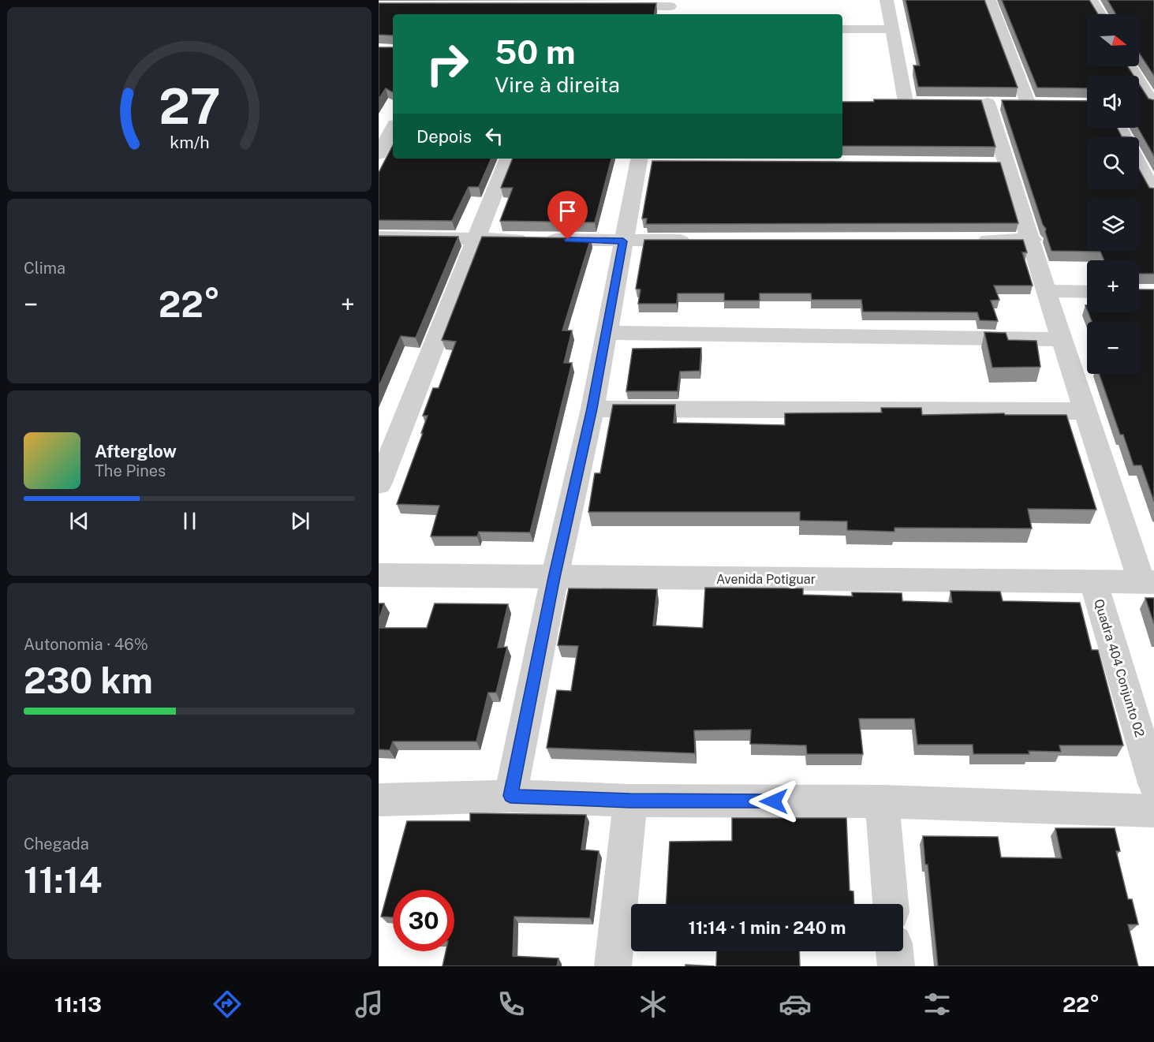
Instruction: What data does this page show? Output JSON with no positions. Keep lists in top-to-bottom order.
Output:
{
  "streets": {
    "street": ["Avenida Potiguar", "Quadra 404 Conjunto 02"]
  },
  "crossings": [
    ["Avenida Potiguar", "Quadra 404 Conjunto 02"]
  ],
  "north": "right",
  "page": {
    "map_buttons": ["+", "−"],
    "turn": ["50 m", "Vire à direita"],
    "then": "Depois",
    "tile": [
      "Clima",
      ["Autonomia · 46%", "230 km"],
      ["Chegada", "11:14"]
    ],
    "heat": ["−", "22°", "+"],
    "song": ["Afterglow", "The Pines"],
    "limit": "30",
    "trip": "11:14 · 1 min · 240 m",
    "tabs": ["11:13", "22°"],
    "gauge": ["27", "km/h"]
  }
}
